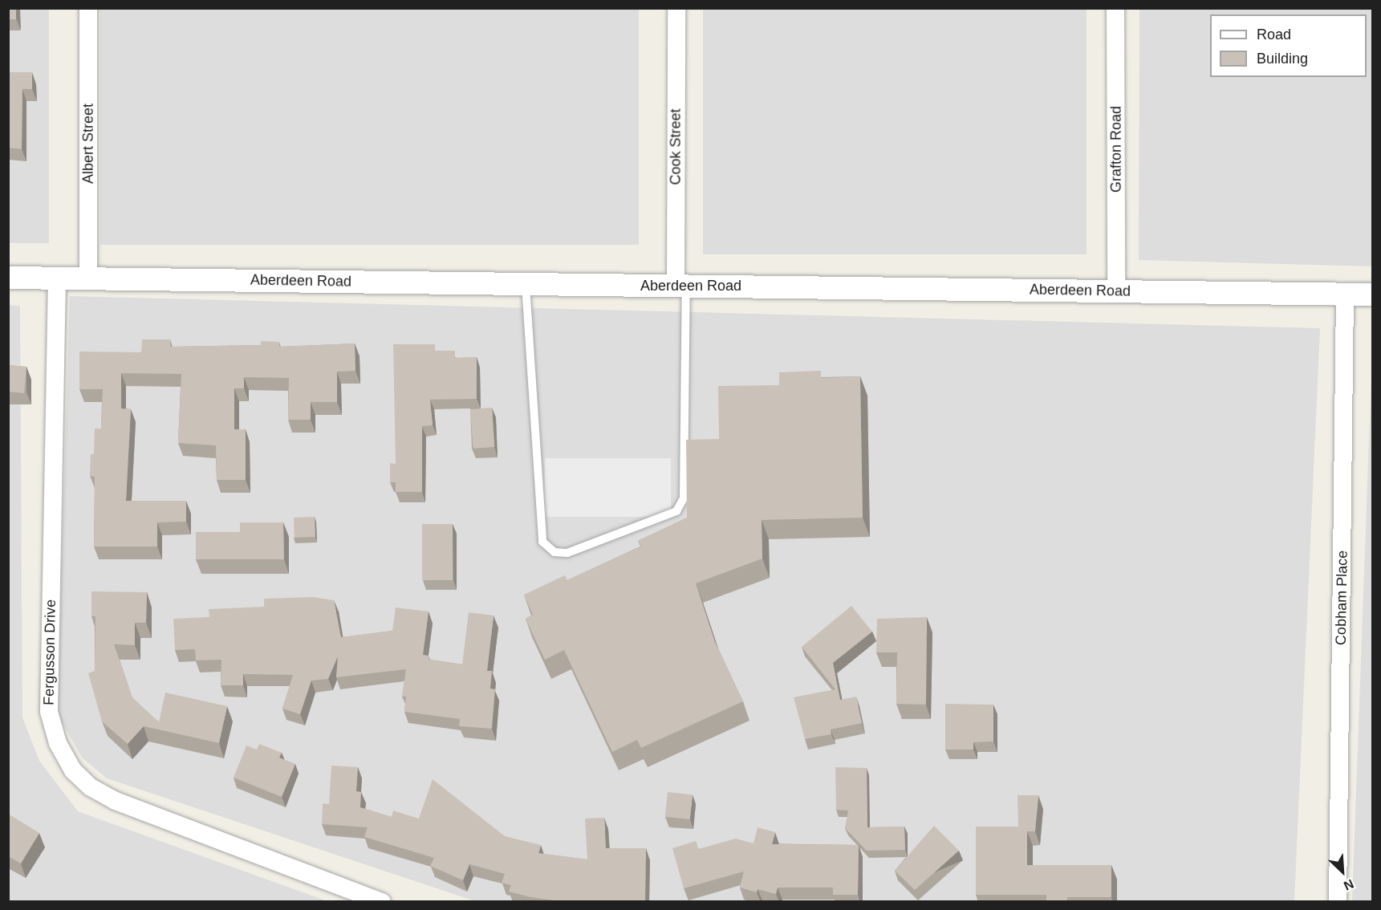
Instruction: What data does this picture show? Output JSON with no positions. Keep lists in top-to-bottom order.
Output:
{
  "streets": {
    "street": [
      "Albert Street",
      "Cook Street",
      "Grafton Road",
      "Aberdeen Road",
      "Cobham Place",
      "Fergusson Drive"
    ]
  },
  "crossings": [
    ["Albert Street", "Aberdeen Road"],
    ["Cook Street", "Aberdeen Road"],
    ["Grafton Road", "Aberdeen Road"],
    ["Aberdeen Road", "Cobham Place"],
    ["Aberdeen Road", "Fergusson Drive"]
  ],
  "legend": ["Road", "Building"],
  "north": "bottom right"
}
